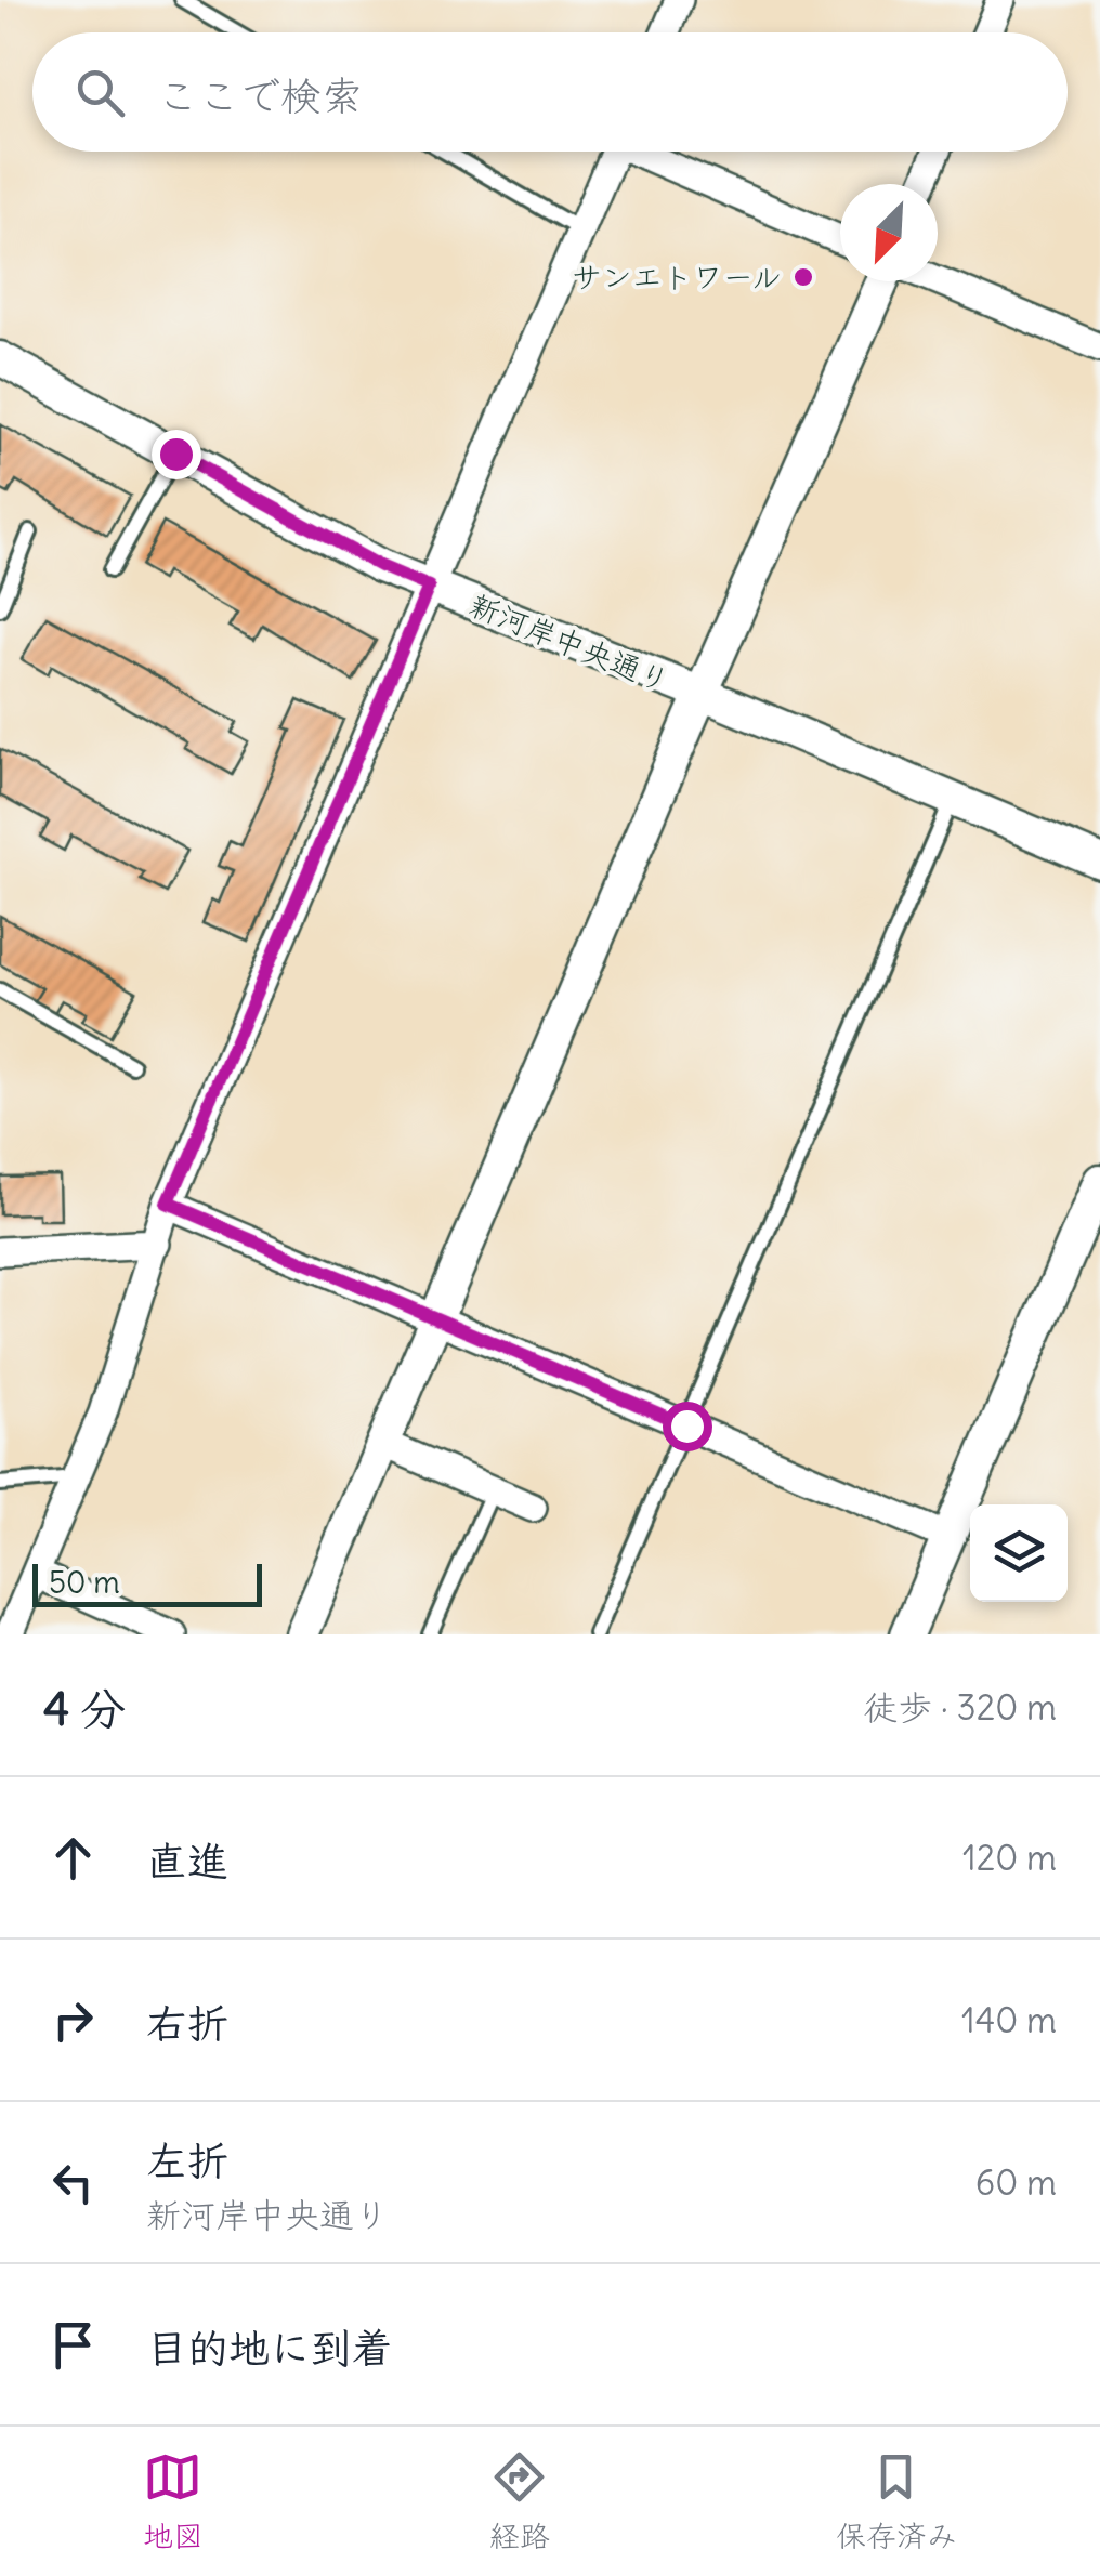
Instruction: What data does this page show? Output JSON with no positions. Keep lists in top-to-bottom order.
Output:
{
  "streets": {
    "street": ["新河岸中央通り"]
  },
  "places": ["サンエトワール"],
  "scale_bar": "50 m",
  "north": "bottom left",
  "page": {
    "search": "ここで検索",
    "scale": "50 m",
    "heading": ["4 分", "徒歩 · 320 m"],
    "list": [
      ["直進", "120 m"],
      ["右折", "140 m"],
      ["左折", "新河岸中央通り", "60 m"],
      "目的地に到着"
    ],
    "nav": ["地図", "経路", "保存済み"]
  }
}
